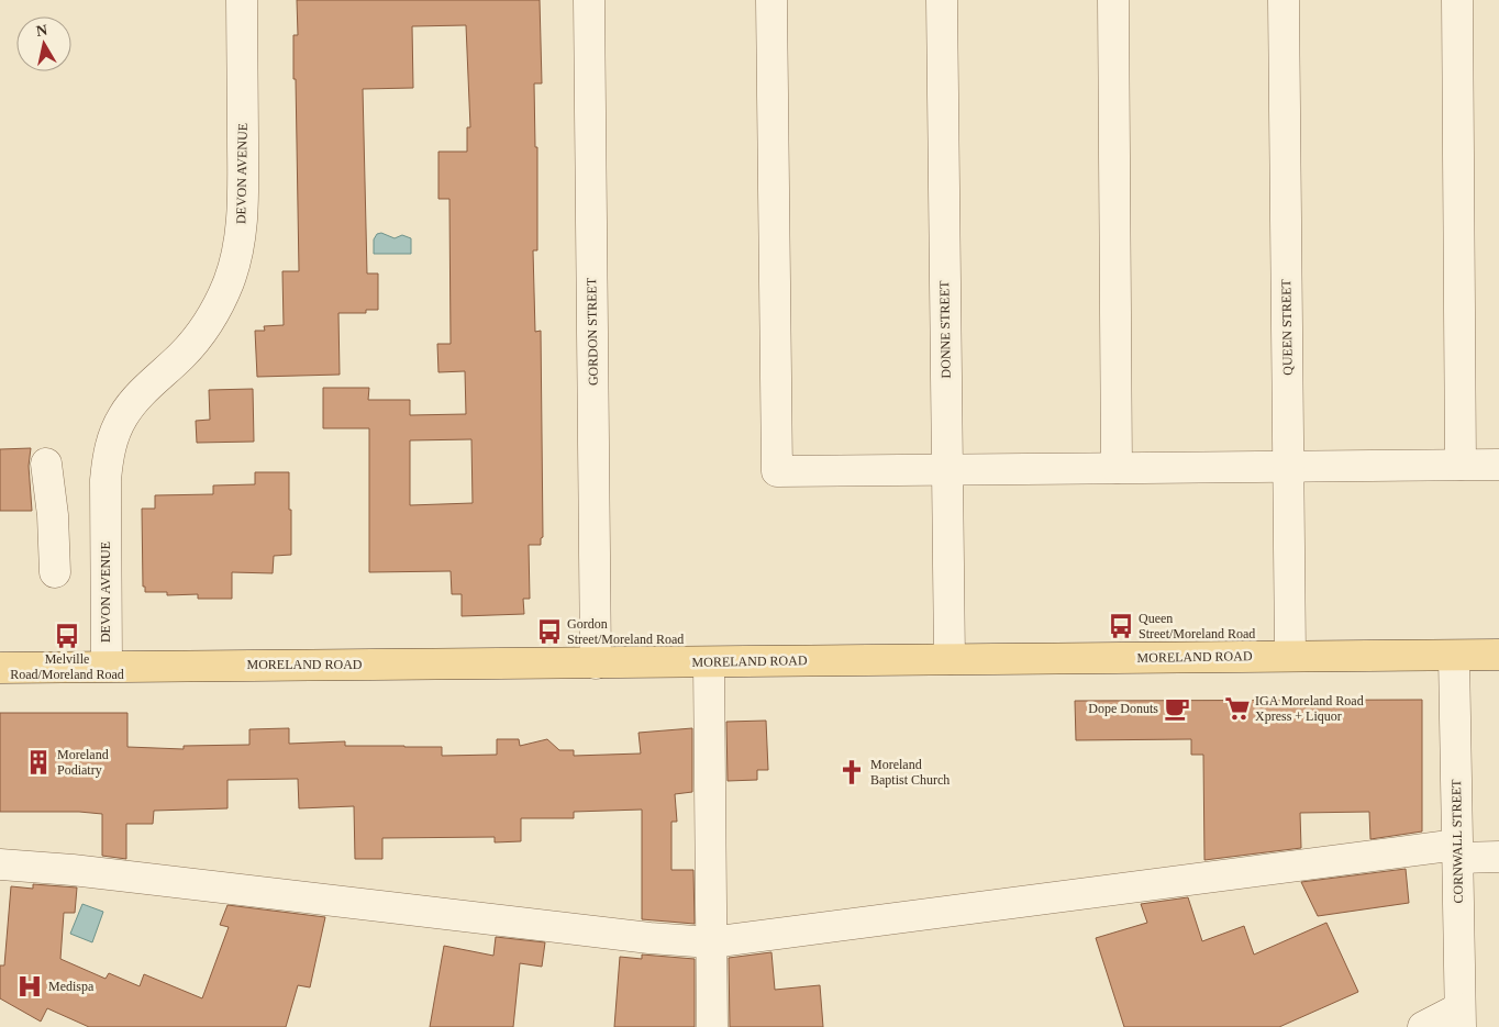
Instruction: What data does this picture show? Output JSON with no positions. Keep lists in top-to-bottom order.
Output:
{
  "streets": {
    "main road": ["MORELAND ROAD"],
    "street": [
      "DEVON AVENUE",
      "QUEEN STREET",
      "DONNE STREET",
      "GORDON STREET",
      "CORNWALL STREET"
    ]
  },
  "crossings": [
    ["DEVON AVENUE", "MORELAND ROAD"],
    ["QUEEN STREET", "MORELAND ROAD"],
    ["DONNE STREET", "MORELAND ROAD"],
    ["GORDON STREET", "MORELAND ROAD"],
    ["MORELAND ROAD", "CORNWALL STREET"]
  ],
  "places": {
    "bus stop": ["Queen Street/Moreland Road", "Gordon Street/Moreland Road", "Melville Road/Moreland Road"],
    "cafe": ["Dope Donuts"],
    "supermarket": ["IGA Moreland Road Xpress + Liquor"],
    "building": ["Moreland Podiatry"],
    "church": ["Moreland Baptist Church"],
    "hospital": ["Medispa"]
  },
  "north": "top"
}
